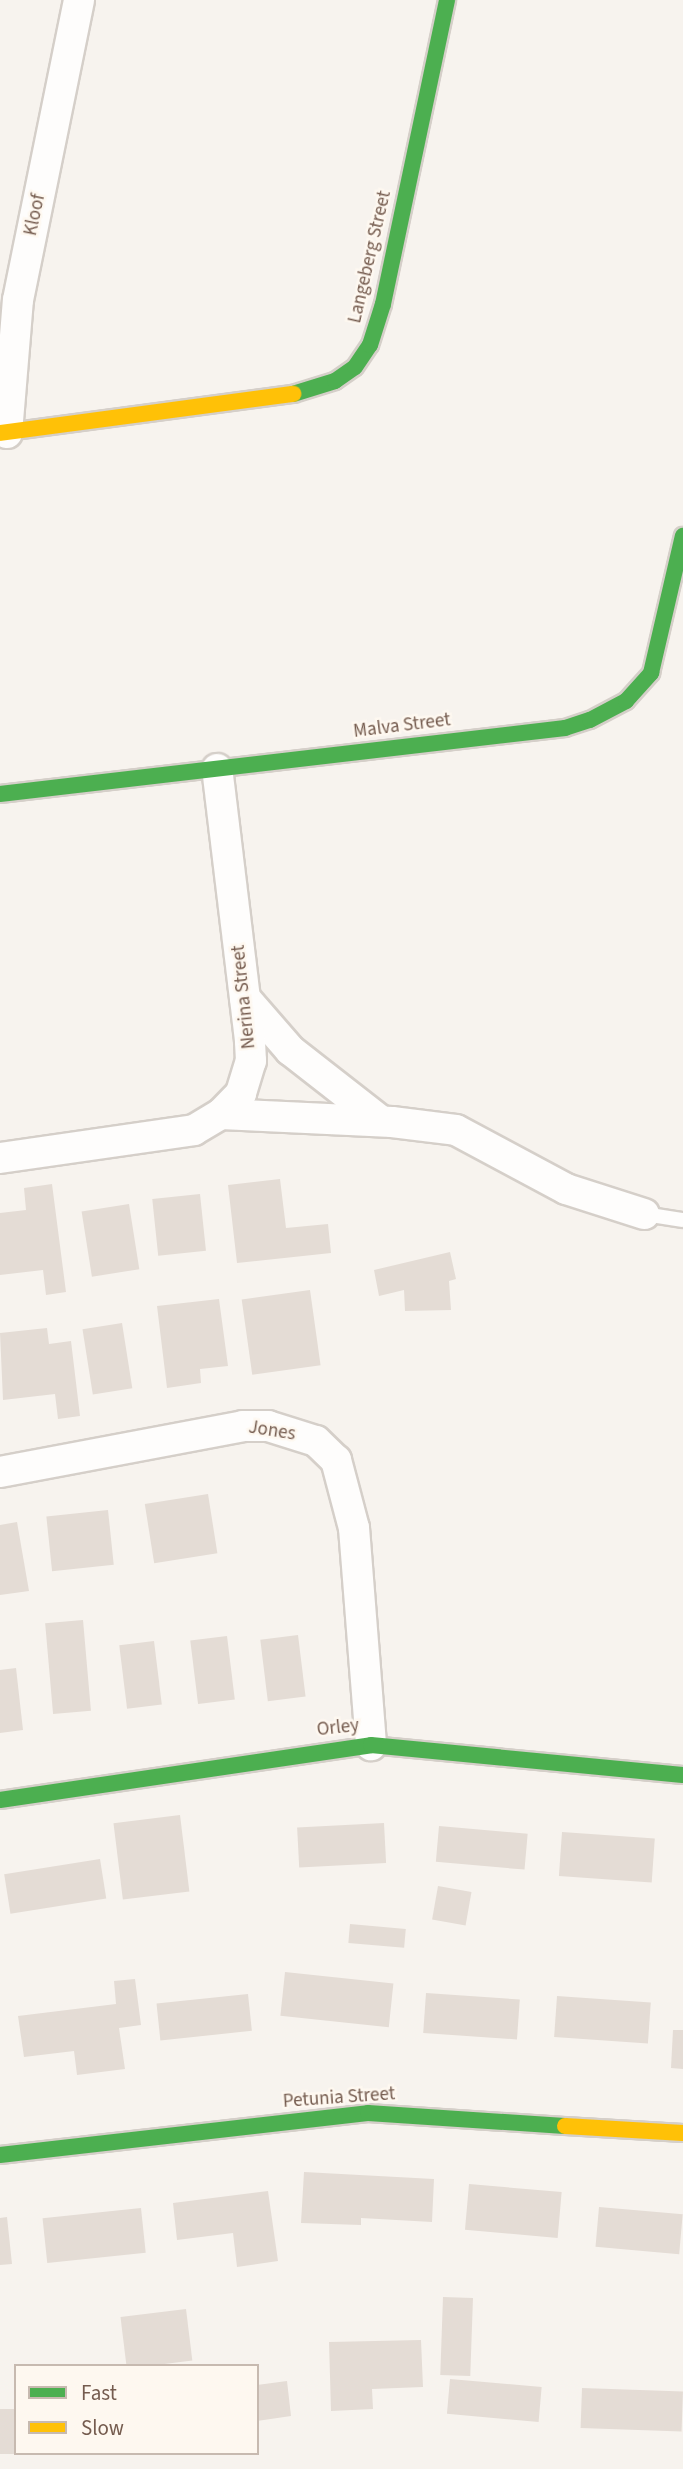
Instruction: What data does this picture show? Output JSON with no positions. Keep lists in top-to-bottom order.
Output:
{
  "streets": {
    "street": [
      "Kloof",
      "Langeberg Street",
      "Malva Street",
      "Nerina Street",
      "Jones",
      "Orley",
      "Petunia Street"
    ]
  },
  "crossings": [
    ["Kloof", "Langeberg Street"],
    ["Malva Street", "Nerina Street"],
    ["Jones", "Orley"]
  ],
  "legend": ["Fast", "Slow"]
}
